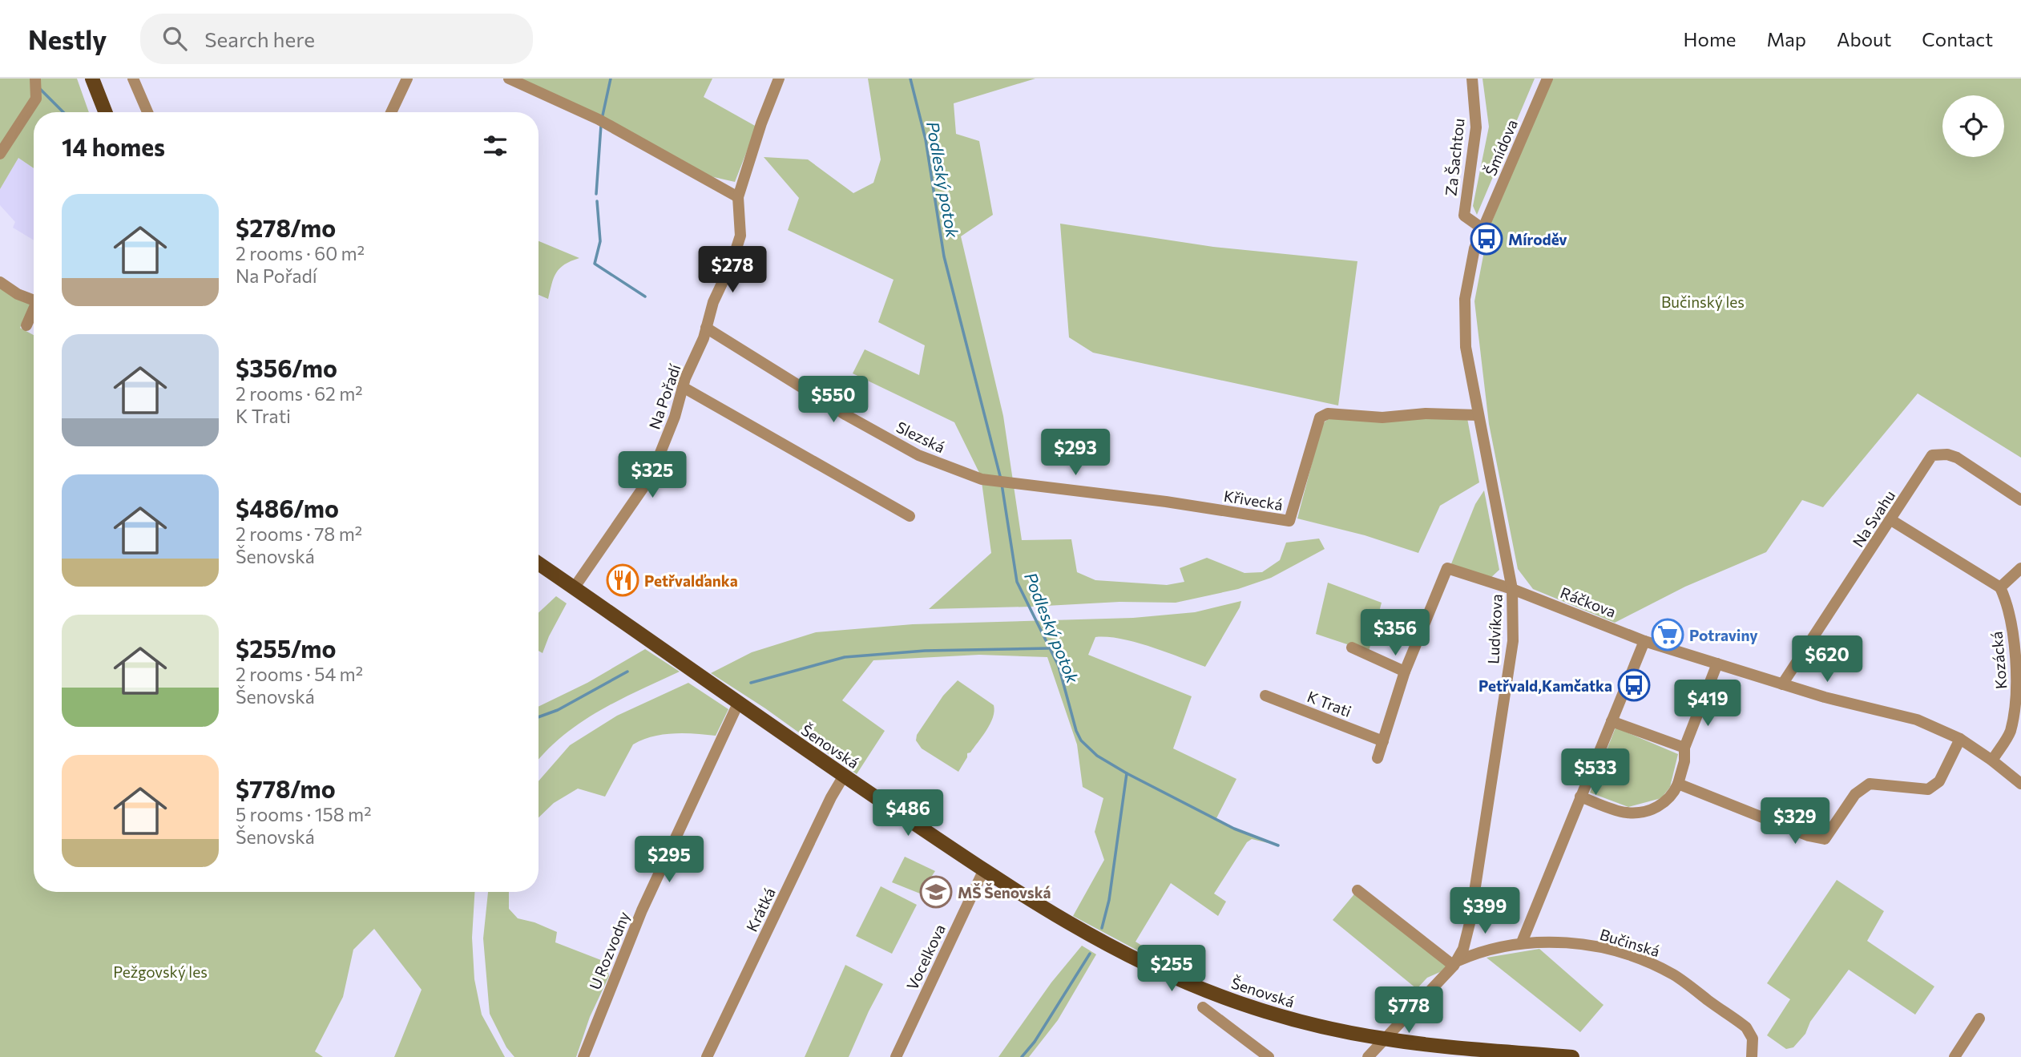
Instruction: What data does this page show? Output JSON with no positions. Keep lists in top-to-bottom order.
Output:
{
  "streets": {
    "main road": ["Šenovská"],
    "street": [
      "Šmídova",
      "Za Šachtou",
      "Na Pořadí",
      "Slezská",
      "Křivecká",
      "Na Svahu",
      "Ráčkova",
      "Ludvíkova",
      "Kozácká",
      "K Trati",
      "Krátká",
      "Bučinská",
      "U Rozvodny",
      "Vocelkova"
    ]
  },
  "crossings": [
    ["Šmídova", "Za Šachtou"],
    ["Šmídova", "Ludvíkova"],
    ["Za Šachtou", "Ludvíkova"],
    ["Na Pořadí", "Slezská"],
    ["Na Pořadí", "Šenovská"],
    ["Slezská", "Křivecká"],
    ["Křivecká", "Ludvíkova"],
    ["Na Svahu", "Ráčkova"],
    ["Ráčkova", "Ludvíkova"],
    ["Ráčkova", "Kozácká"],
    ["Ludvíkova", "Šenovská"],
    ["Ludvíkova", "Bučinská"],
    ["Šenovská", "Krátká"],
    ["Šenovská", "U Rozvodny"],
    ["Šenovská", "Vocelkova"]
  ],
  "water": ["Podleský potok"],
  "parks": ["Bučinský les", "Pežgovský les"],
  "places": {
    "bus stop": ["Míroděv", "Petřvald,Kamčatka"],
    "restaurant": ["Petřvalďanka"],
    "supermarket": ["Potraviny"],
    "school or university": ["MŠ Šenovská"]
  },
  "page": {
    "header": "Nestly",
    "search": "Search here",
    "nav": [
      "Home",
      "Map",
      "About",
      "Contact"
    ],
    "heading": "14 homes",
    "list": [
      {
        "name": "$278/mo",
        "note": "2 rooms · 60 m² · Na Pořadí"
      },
      {
        "name": "$356/mo",
        "note": "2 rooms · 62 m² · K Trati"
      },
      {
        "name": "$486/mo",
        "note": "2 rooms · 78 m² · Šenovská"
      },
      {
        "name": "$255/mo",
        "note": "2 rooms · 54 m² · Šenovská"
      },
      {
        "name": "$778/mo",
        "note": "5 rooms · 158 m² · Šenovská"
      }
    ],
    "price": [
      "$278",
      "$550",
      "$293",
      "$325",
      "$356",
      "$620",
      "$419",
      "$533",
      "$486",
      "$329",
      "$295",
      "$399",
      "$255",
      "$778"
    ]
  }
}
